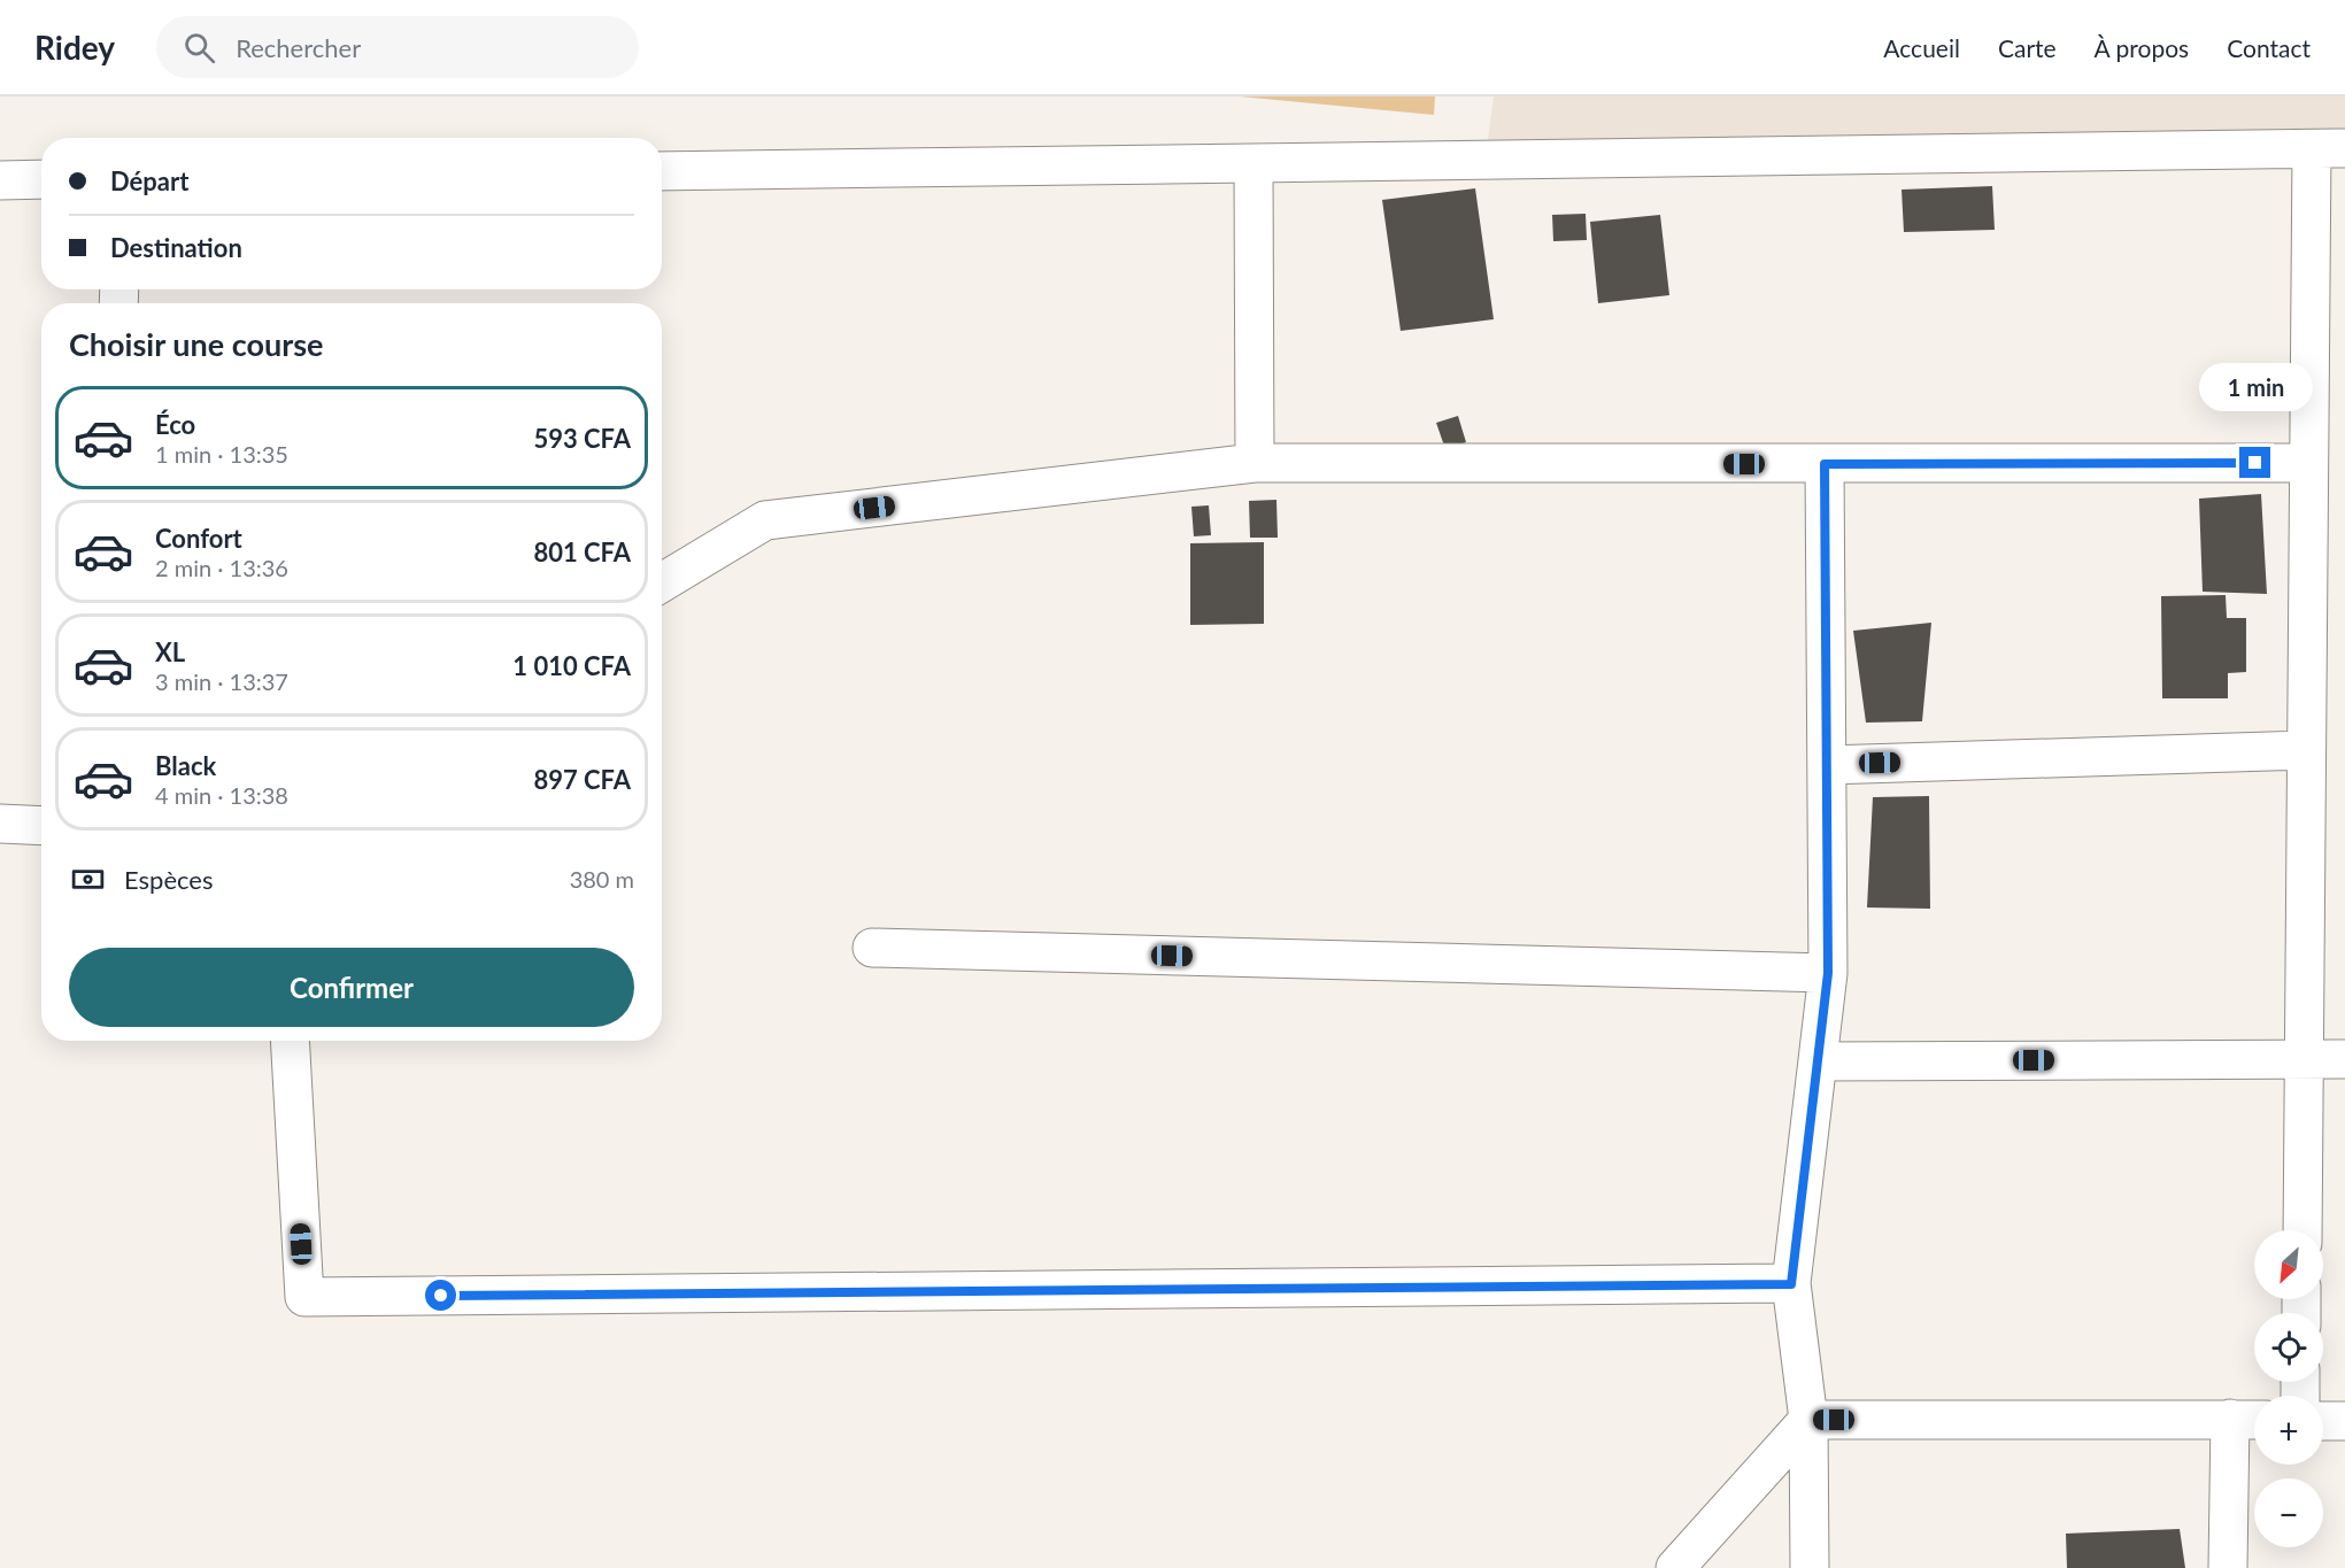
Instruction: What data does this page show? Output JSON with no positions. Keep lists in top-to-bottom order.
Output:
{
  "north": "bottom left",
  "page": {
    "header": "Ridey",
    "search": "Rechercher",
    "nav": [
      "Accueil",
      "Carte",
      "À propos",
      "Contact"
    ],
    "banner": ["Départ", "Destination"],
    "heading": "Choisir une course",
    "bubble": "1 min",
    "list": [
      {
        "name": "Éco",
        "note": "1 min · 13:35",
        "value": "593 CFA"
      },
      {
        "name": "Confort",
        "note": "2 min · 13:36",
        "value": "801 CFA"
      },
      {
        "name": "XL",
        "note": "3 min · 13:37",
        "value": "1 010 CFA"
      },
      {
        "name": "Black",
        "note": "4 min · 13:38",
        "value": "897 CFA"
      }
    ],
    "pay": ["Espèces", "380 m"],
    "buttons": "Confirmer",
    "map_buttons": ["+", "−"]
  }
}
